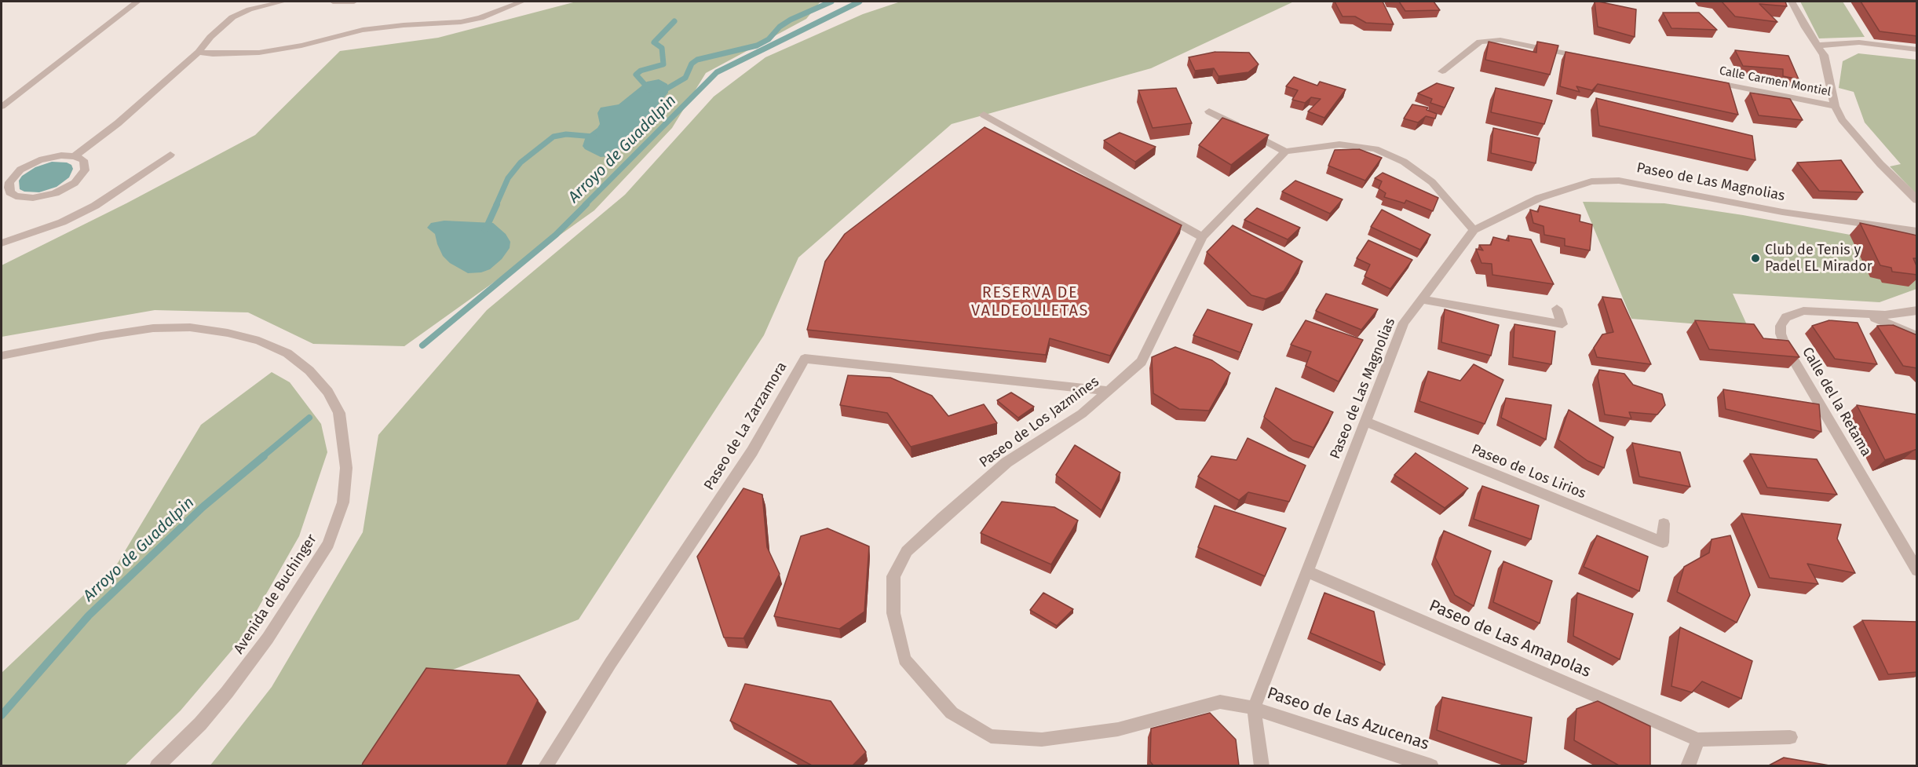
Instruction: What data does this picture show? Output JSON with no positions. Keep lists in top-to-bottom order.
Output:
{
  "streets": {
    "street": [
      "Calle Carmen Montiel",
      "Paseo de Las Magnolias",
      "Calle del la Retama",
      "Paseo de Los Jazmines",
      "Paseo de La Zarzamora",
      "Paseo de Los Lirios",
      "Avenida de Buchinger",
      "Paseo de Las Amapolas",
      "Paseo de Las Azucenas"
    ]
  },
  "crossings": [
    ["Paseo de Las Magnolias", "Paseo de Los Jazmines"],
    ["Paseo de Las Magnolias", "Paseo de Los Lirios"],
    ["Paseo de Las Magnolias", "Paseo de Las Amapolas"],
    ["Paseo de Las Magnolias", "Paseo de Las Azucenas"],
    ["Paseo de Los Jazmines", "Paseo de La Zarzamora"],
    ["Paseo de Los Jazmines", "Paseo de Las Azucenas"]
  ],
  "districts": ["RESERVA DE VALDEOLLETAS"],
  "water": ["Arroyo de Guadalpin"],
  "places": ["Club de Tenis y Padel EL Mirador"]
}
